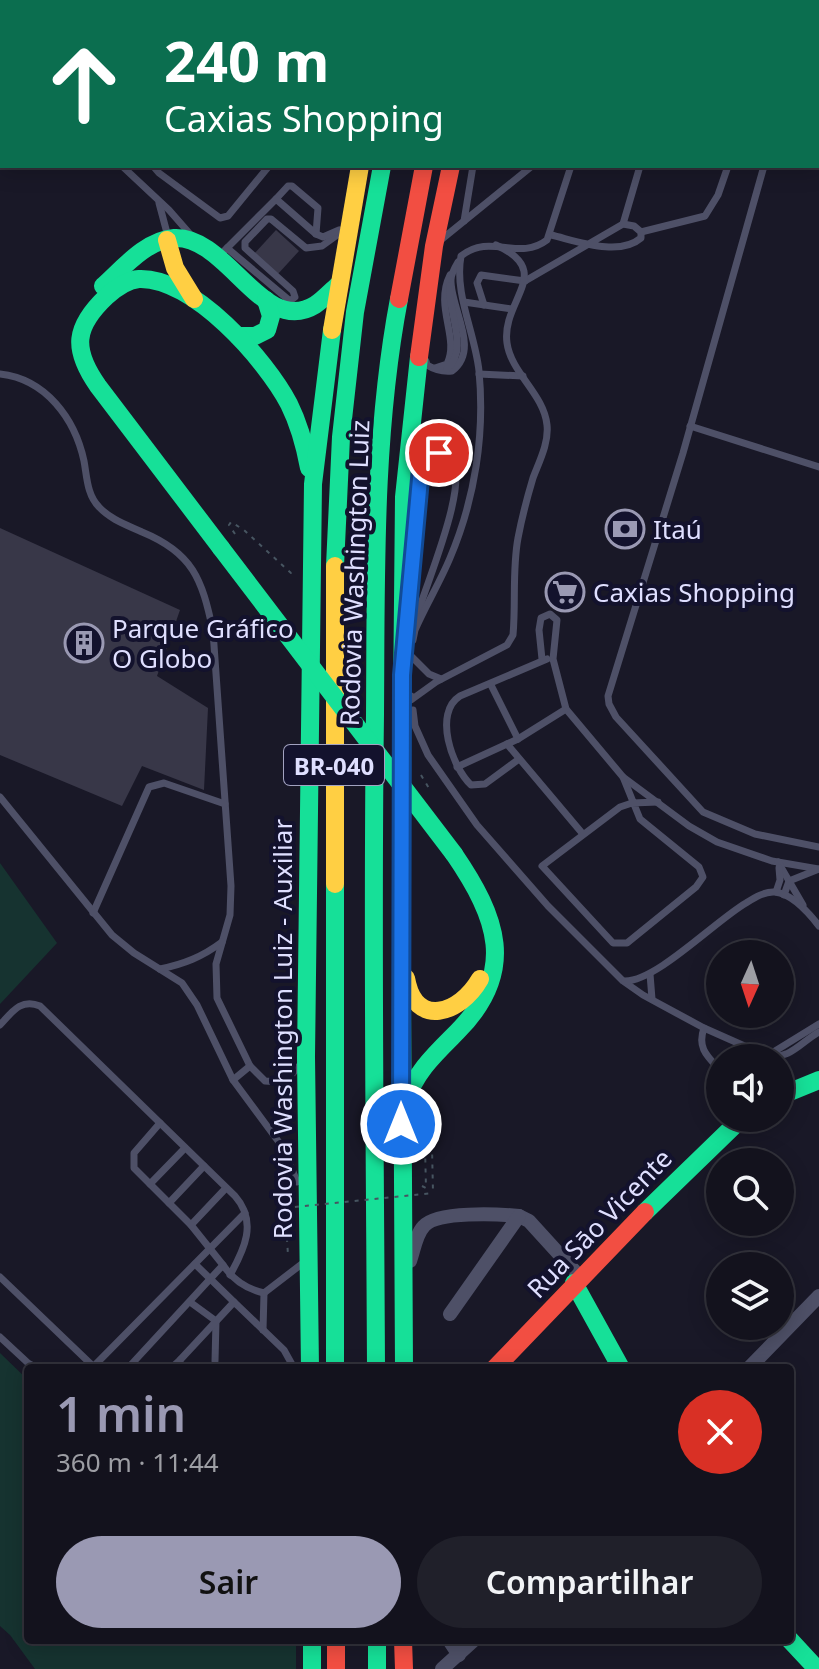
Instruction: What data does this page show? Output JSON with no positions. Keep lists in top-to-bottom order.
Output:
{
  "streets": {
    "main road": [
      "Rodovia Washington Luiz",
      "BR-040",
      "Rodovia Washington Luiz - Auxiliar",
      "Rua Sāo Vicente"
    ]
  },
  "places": {
    "bank": ["Itaú"],
    "supermarket": ["Caxias Shopping"],
    "building": ["Parque Gráfico O Globo"]
  },
  "north": "bottom",
  "page": {
    "turn": ["240 m", "Caxias Shopping"],
    "heading": ["1 min", "360 m · 11:44"],
    "buttons": ["Sair", "Compartilhar"]
  }
}
